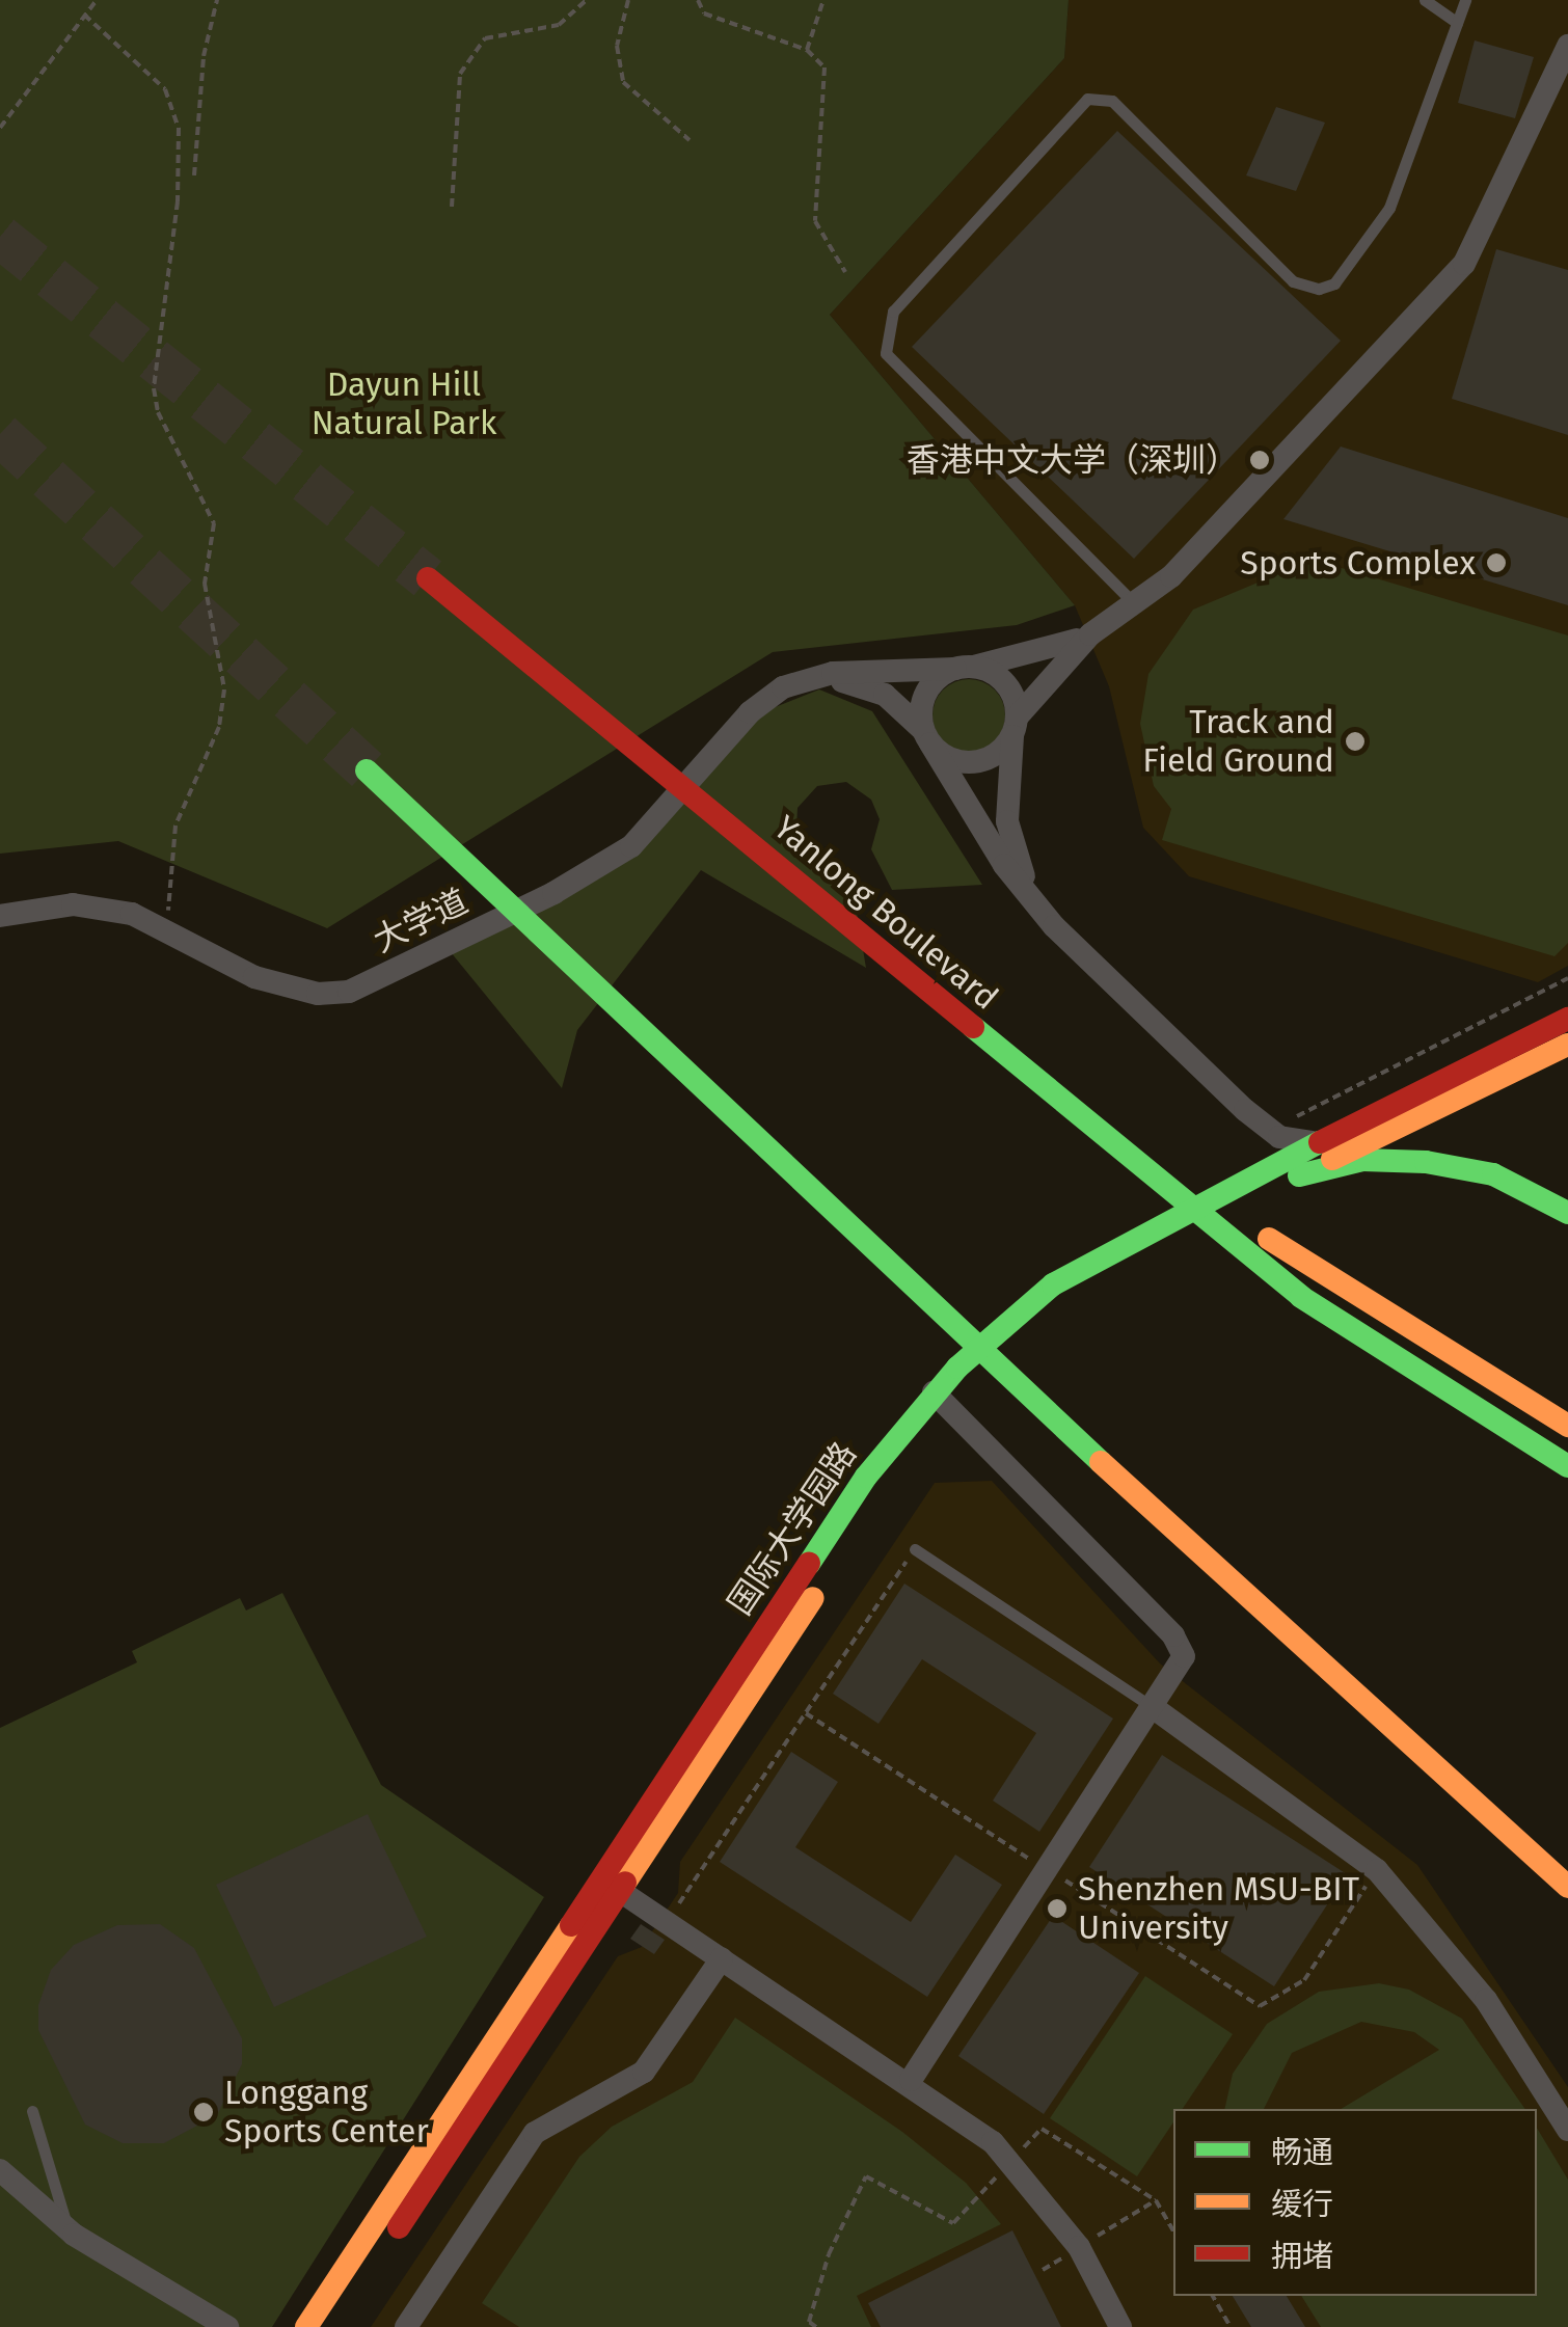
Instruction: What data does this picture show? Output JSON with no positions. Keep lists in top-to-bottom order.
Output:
{
  "streets": {
    "main road": ["Yanlong Boulevard", "国际大学园路"],
    "street": ["大学道"]
  },
  "parks": ["Dayun Hill Natural Park"],
  "places": [
    "香港中文大学（深圳）",
    "Sports Complex",
    "Track and Field Ground",
    "Shenzhen MSU-BIT University",
    "Longgang Sports Center"
  ],
  "legend": ["畅通", "缓行", "拥堵"]
}
